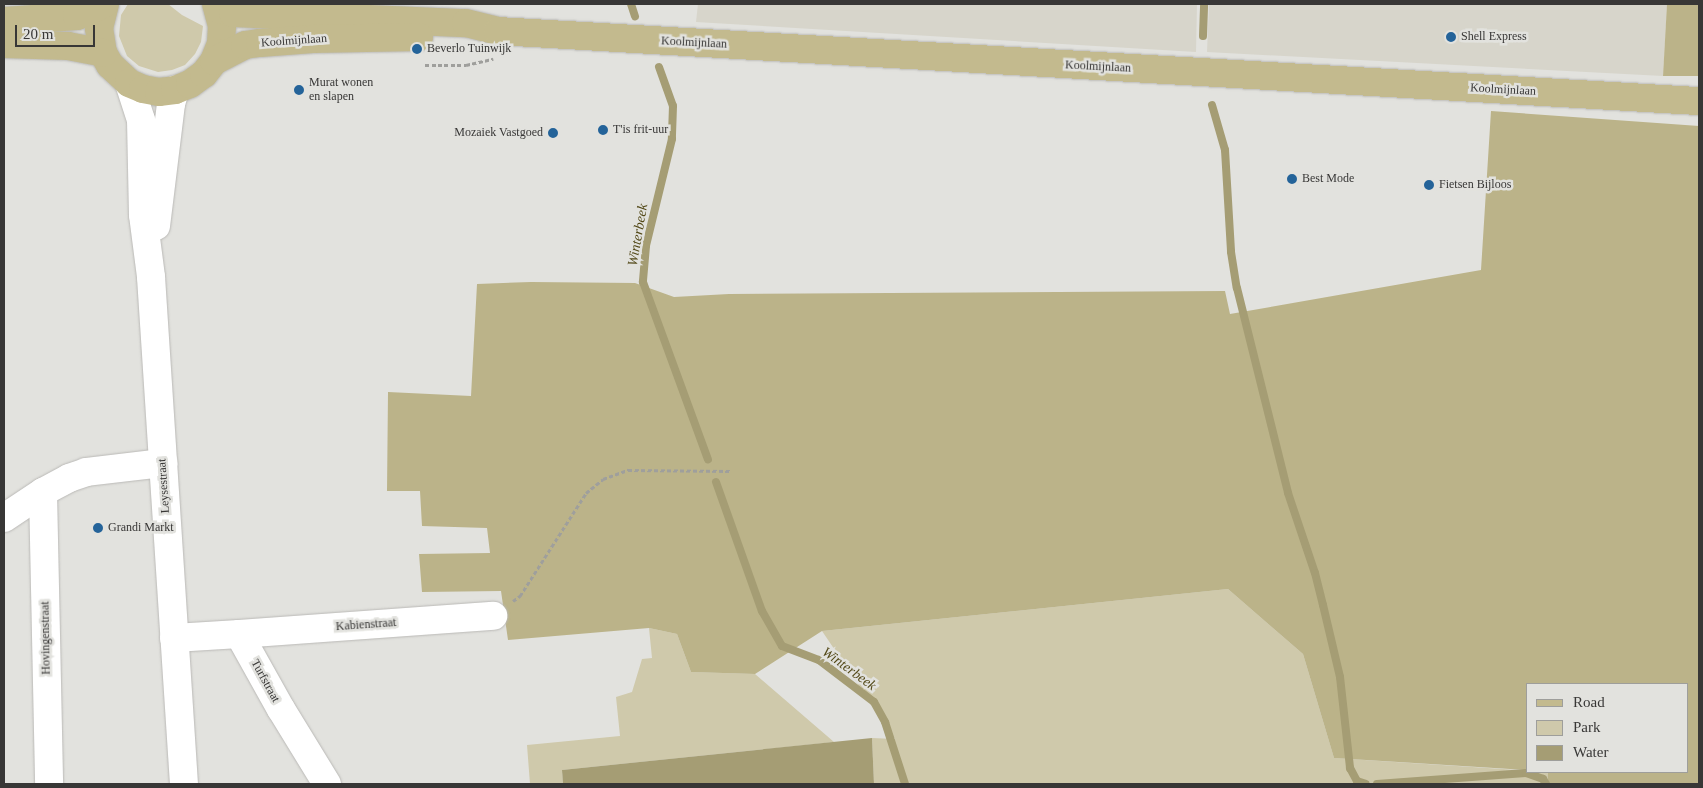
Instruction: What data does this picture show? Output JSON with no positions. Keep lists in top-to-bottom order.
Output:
{
  "streets": {
    "main road": ["Koolmijnlaan"],
    "street": [
      "Leysestraat",
      "Kabienstraat",
      "Hovingenstraat",
      "Turfstraat"
    ]
  },
  "crossings": [
    ["Kabienstraat", "Turfstraat"]
  ],
  "water": ["Winterbeek"],
  "places": [
    "Shell Express",
    "Beverlo Tuinwijk",
    "Murat wonen en slapen",
    "T'is frit-uur",
    "Mozaiek Vastgoed",
    "Best Mode",
    "Fietsen Bijloos",
    "Grandi Markt"
  ],
  "legend": ["Road", "Park", "Water"],
  "scale_bar": "20 m"
}
